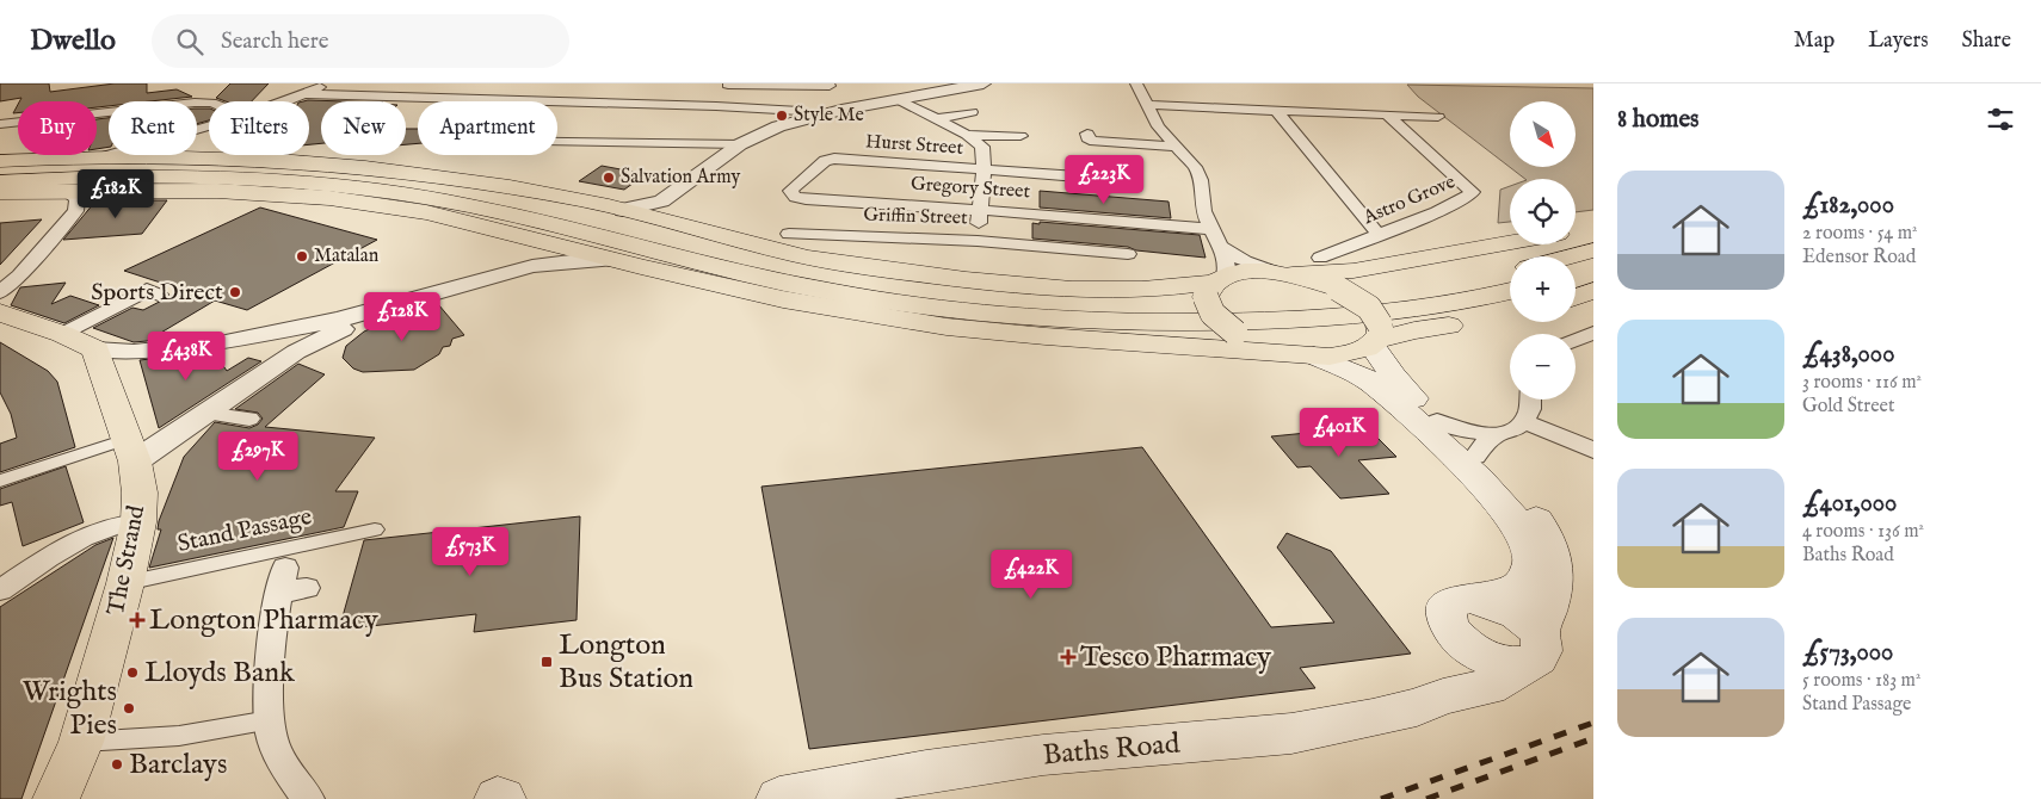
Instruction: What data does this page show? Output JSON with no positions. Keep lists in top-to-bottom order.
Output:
{
  "streets": {
    "main road": ["The Strand", "Baths Road"],
    "street": [
      "Hurst Street",
      "Gregory Street",
      "Astro Grove",
      "Griffin Street",
      "Stand Passage"
    ]
  },
  "crossings": [
    ["Hurst Street", "Gregory Street"],
    ["Gregory Street", "Griffin Street"],
    ["Stand Passage", "The Strand"]
  ],
  "places": {
    "other": [
      "Style Me",
      "Salvation Army",
      "Matalan",
      "Sports Direct",
      "Lloyds Bank",
      "Wrights Pies",
      "Barclays"
    ],
    "health": ["Longton Pharmacy", "Tesco Pharmacy"],
    "transit": ["Longton Bus Station"]
  },
  "north": "bottom right",
  "page": {
    "header": "Dwello",
    "search": "Search here",
    "nav": ["Map", "Layers", "Share"],
    "heading": "8 homes",
    "map_buttons": ["+", "−"],
    "chip": [
      "Buy",
      "Rent",
      "Filters",
      "New",
      "Apartment"
    ],
    "price": [
      "£223K",
      "£182K",
      "£128K",
      "£438K",
      "£401K",
      "£297K",
      "£573K",
      "£422K"
    ],
    "list": [
      {
        "name": "£182,000",
        "note": "2 rooms · 54 m² · Edensor Road"
      },
      {
        "name": "£438,000",
        "note": "3 rooms · 116 m² · Gold Street"
      },
      {
        "name": "£401,000",
        "note": "4 rooms · 136 m² · Baths Road"
      },
      {
        "name": "£573,000",
        "note": "5 rooms · 183 m² · Stand Passage"
      }
    ]
  }
}
